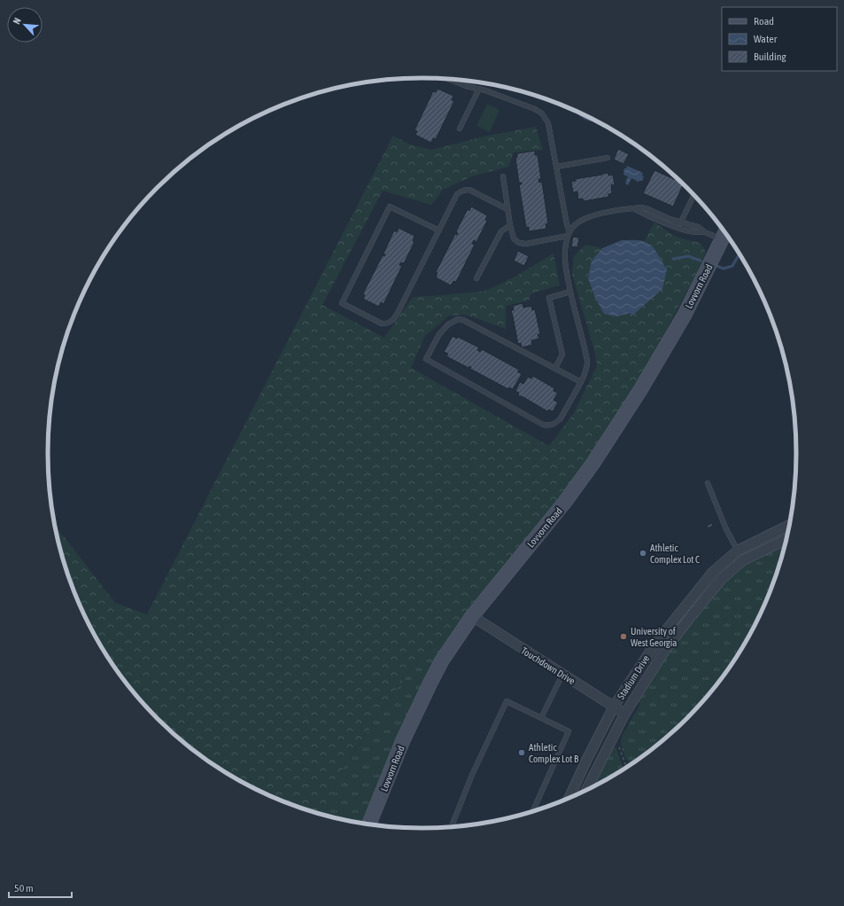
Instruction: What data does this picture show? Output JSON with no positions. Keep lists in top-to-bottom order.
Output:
{
  "streets": {
    "street": ["Lovvorn Road", "Touchdown Drive", "Stadium Drive"]
  },
  "crossings": [
    ["Lovvorn Road", "Touchdown Drive"],
    ["Touchdown Drive", "Stadium Drive"]
  ],
  "places": ["Athletic Complex Lot C", "University of West Georgia", "Athletic Complex Lot B"],
  "legend": ["Road", "Water", "Building"],
  "scale_bar": "50 m",
  "north": "top left"
}
